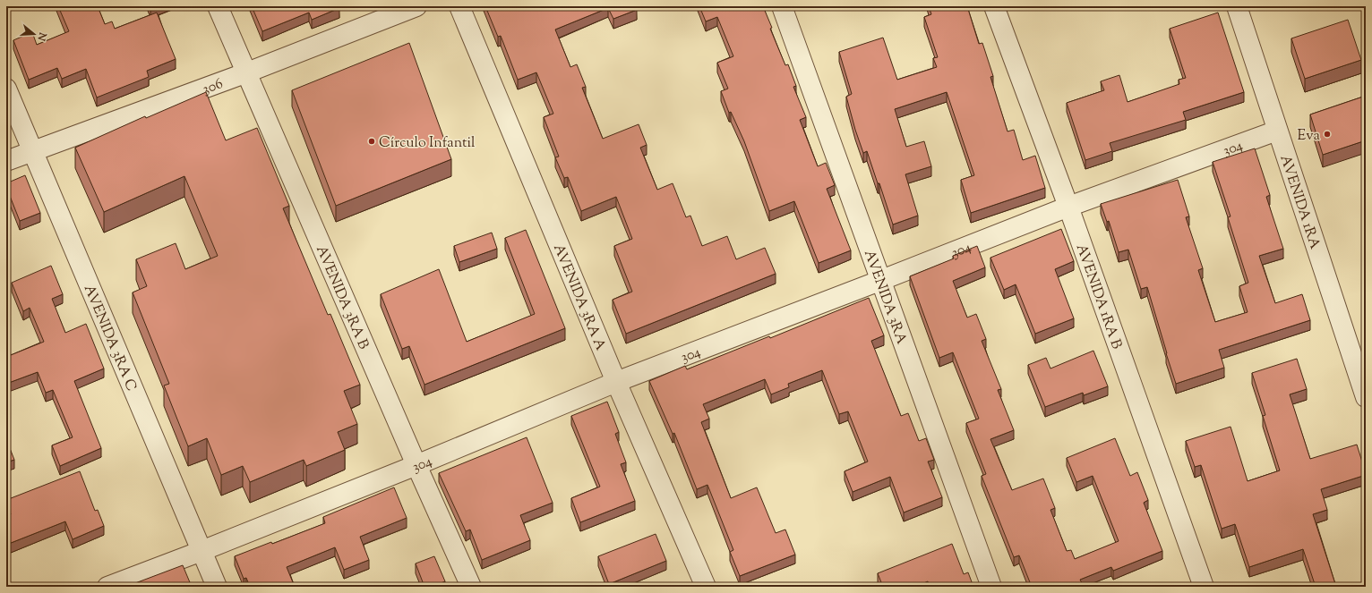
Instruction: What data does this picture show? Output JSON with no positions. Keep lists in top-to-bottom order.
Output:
{
  "streets": {
    "street": [
      "306",
      "304",
      "AVENIDA 1RA",
      "AVENIDA 1RA B",
      "AVENIDA 3RA B",
      "AVENIDA 3RA A",
      "AVENIDA 3RA",
      "AVENIDA 3RA C"
    ]
  },
  "crossings": [
    ["306", "AVENIDA 3RA B"],
    ["306", "AVENIDA 3RA C"],
    ["304", "AVENIDA 1RA"],
    ["304", "AVENIDA 1RA B"],
    ["304", "AVENIDA 3RA B"],
    ["304", "AVENIDA 3RA A"],
    ["304", "AVENIDA 3RA"],
    ["304", "AVENIDA 3RA C"]
  ],
  "places": ["Eva", "Círculo Infantil"],
  "north": "right"
}
